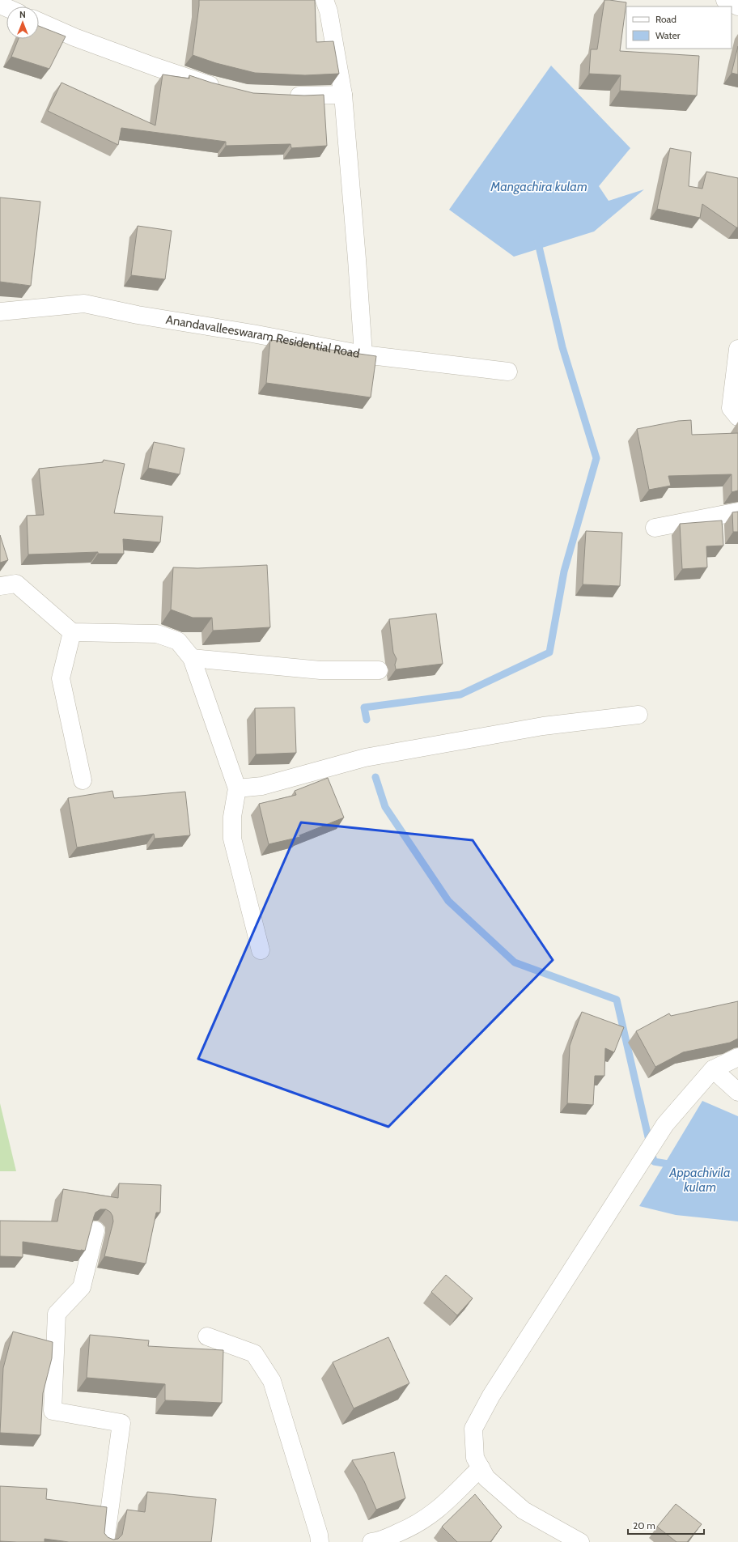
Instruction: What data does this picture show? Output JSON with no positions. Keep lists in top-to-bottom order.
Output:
{
  "streets": {
    "street": ["Anandavalleeswaram Residential Road"]
  },
  "water": ["Mangachira kulam", "Appachivila kulam"],
  "legend": ["Road", "Water"],
  "scale_bar": "20 m",
  "north": "top"
}
